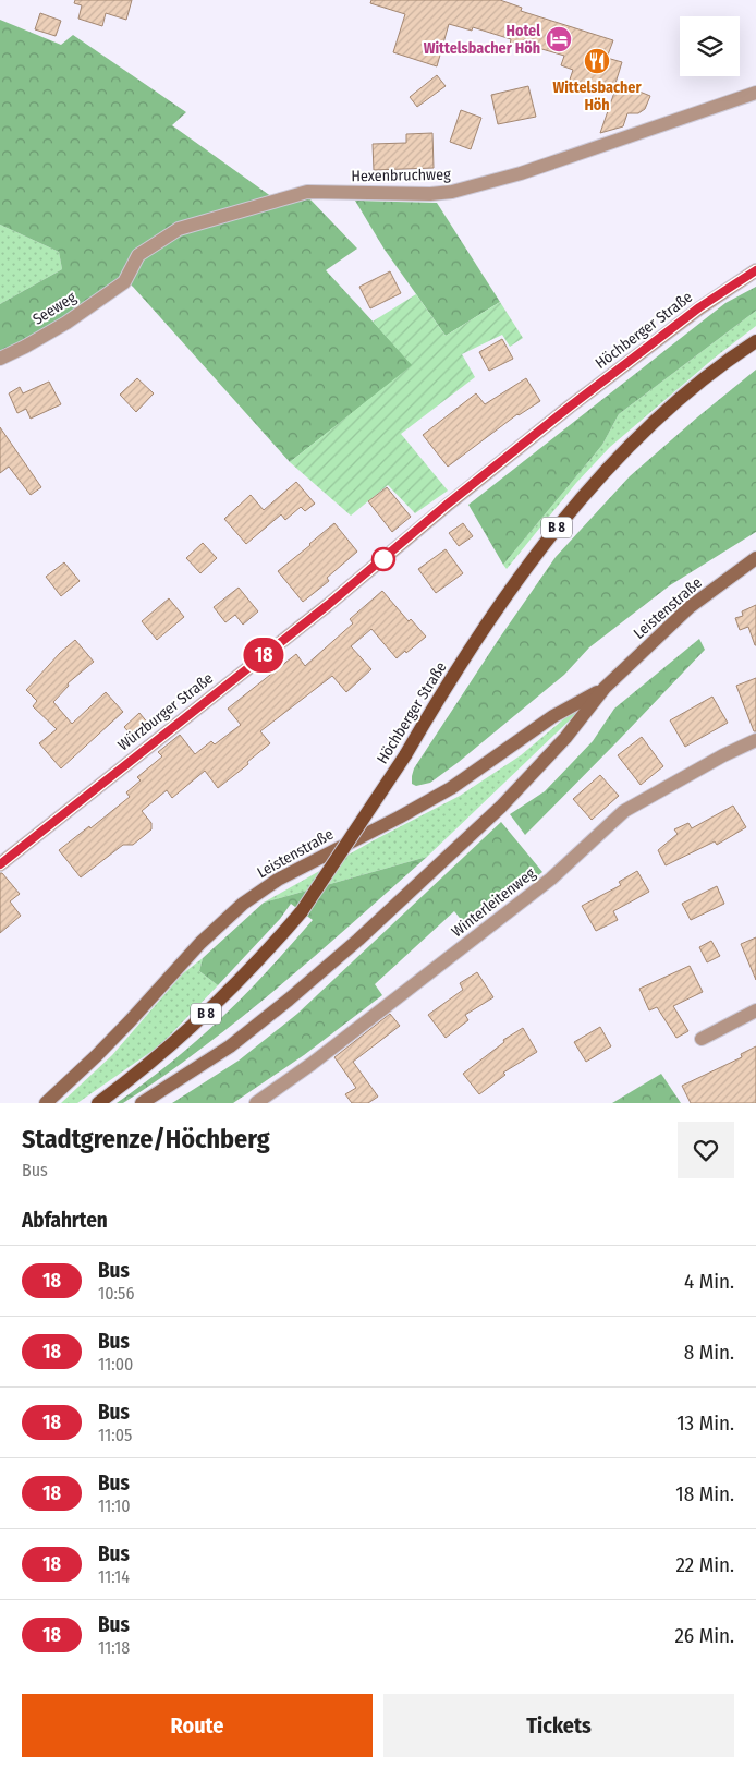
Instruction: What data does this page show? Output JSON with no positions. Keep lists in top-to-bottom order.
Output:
{
  "streets": {
    "main road": ["Höchberger Straße", "B 8", "Leistenstraße"],
    "street": [
      "Hexenbruchweg",
      "Seeweg",
      "Würzburger Straße",
      "Winterleitenweg"
    ]
  },
  "crossings": [
    ["Hexenbruchweg", "Seeweg"],
    ["Höchberger Straße", "Würzburger Straße"]
  ],
  "places": {
    "hotel": ["Hotel Wittelsbacher Höh"],
    "restaurant": ["Wittelsbacher Höh"]
  },
  "lines": ["bus line 18"],
  "page": {
    "on_map": "18",
    "heading": [
      ["Stadtgrenze/Höchberg", "Bus"],
      "Abfahrten"
    ],
    "list": [
      {
        "mark": "18",
        "name": "Bus",
        "note": "10:56",
        "value": "4 Min."
      },
      {
        "mark": "18",
        "name": "Bus",
        "note": "11:00",
        "value": "8 Min."
      },
      {
        "mark": "18",
        "name": "Bus",
        "note": "11:05",
        "value": "13 Min."
      },
      {
        "mark": "18",
        "name": "Bus",
        "note": "11:10",
        "value": "18 Min."
      },
      {
        "mark": "18",
        "name": "Bus",
        "note": "11:14",
        "value": "22 Min."
      },
      {
        "mark": "18",
        "name": "Bus",
        "note": "11:18",
        "value": "26 Min."
      }
    ],
    "buttons": ["Route", "Tickets"]
  }
}
